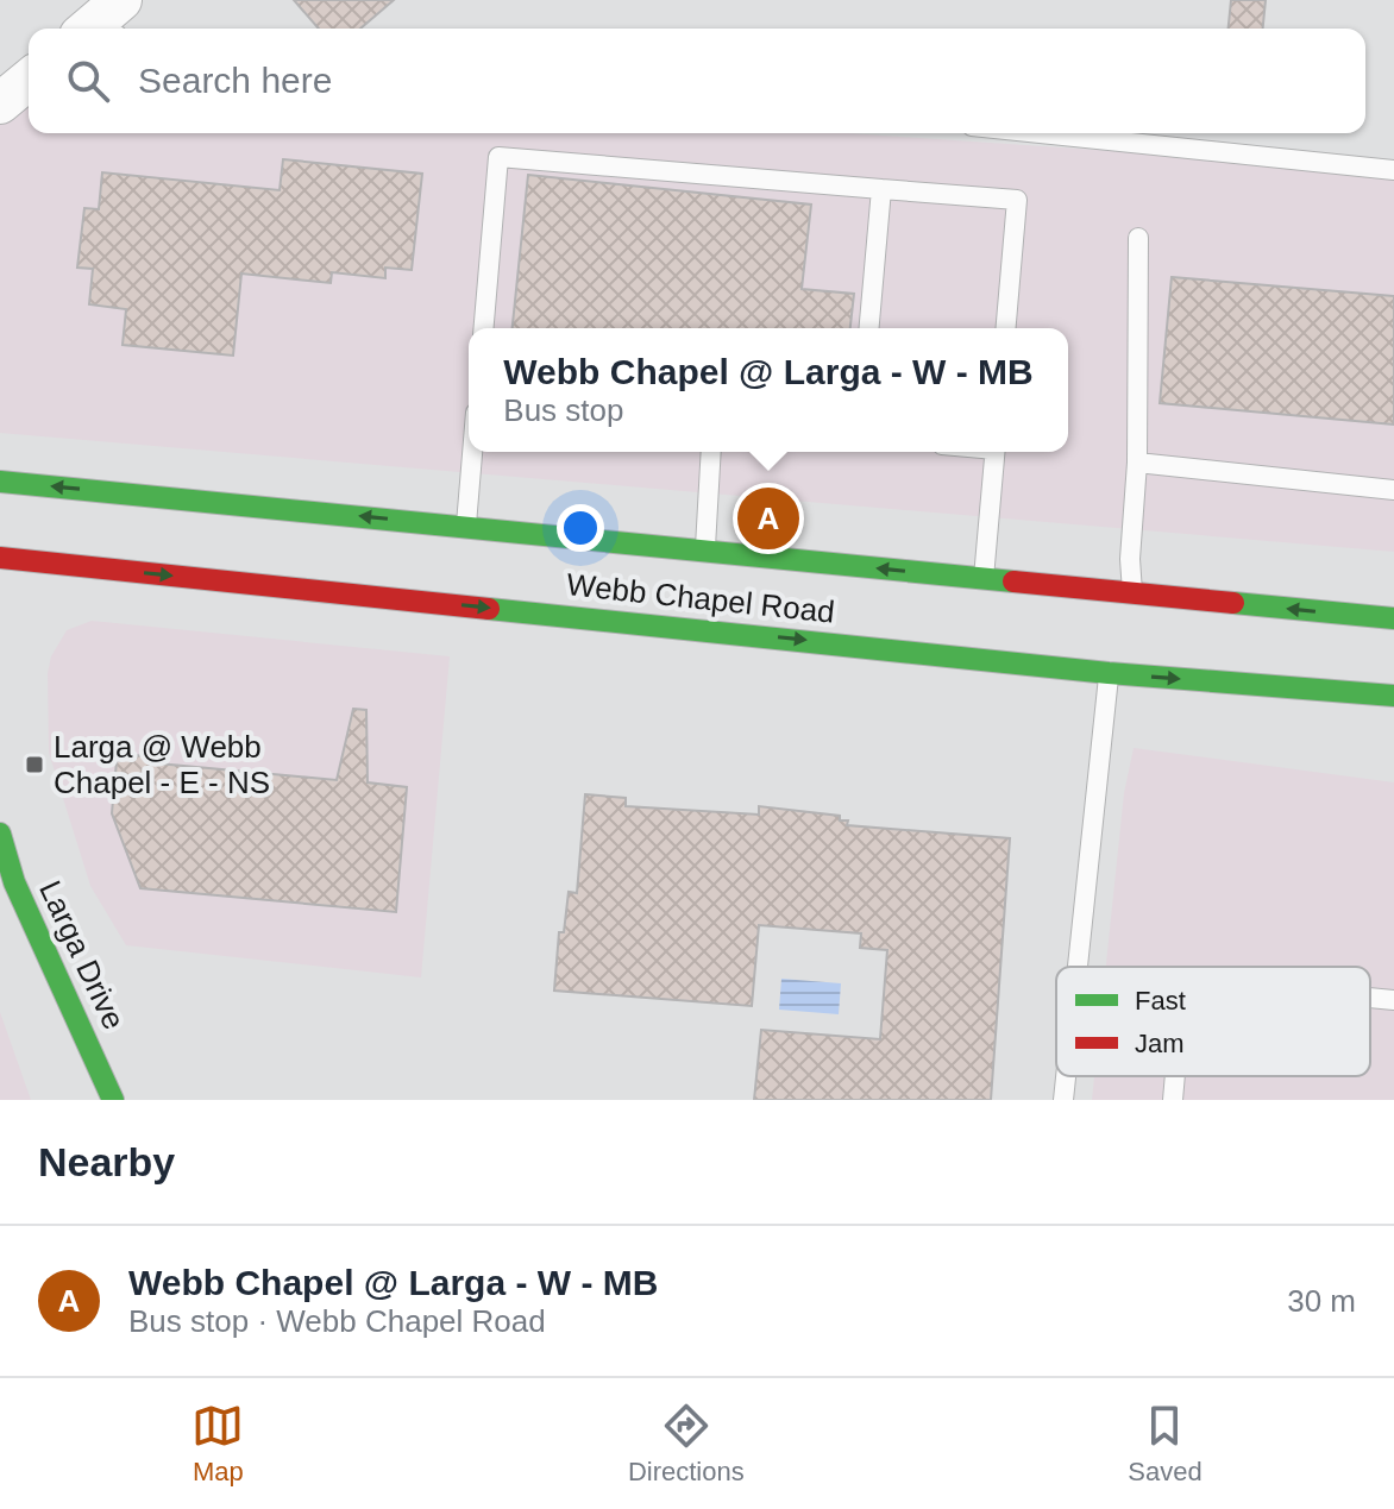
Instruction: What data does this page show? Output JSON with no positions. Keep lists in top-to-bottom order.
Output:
{
  "streets": {
    "main road": ["Webb Chapel Road", "Larga Drive"]
  },
  "places": {
    "transit": ["Larga @ Webb Chapel - E - NS"]
  },
  "legend": ["Fast", "Jam"],
  "page": {
    "search": "Search here",
    "popup": ["Webb Chapel @ Larga - W - MB", "Bus stop"],
    "pins": "A",
    "heading": "Nearby",
    "list": [
      {
        "mark": "A",
        "name": "Webb Chapel @ Larga - W - MB",
        "note": "Bus stop · Webb Chapel Road",
        "value": "30 m"
      }
    ],
    "nav": ["Map", "Directions", "Saved"]
  }
}
